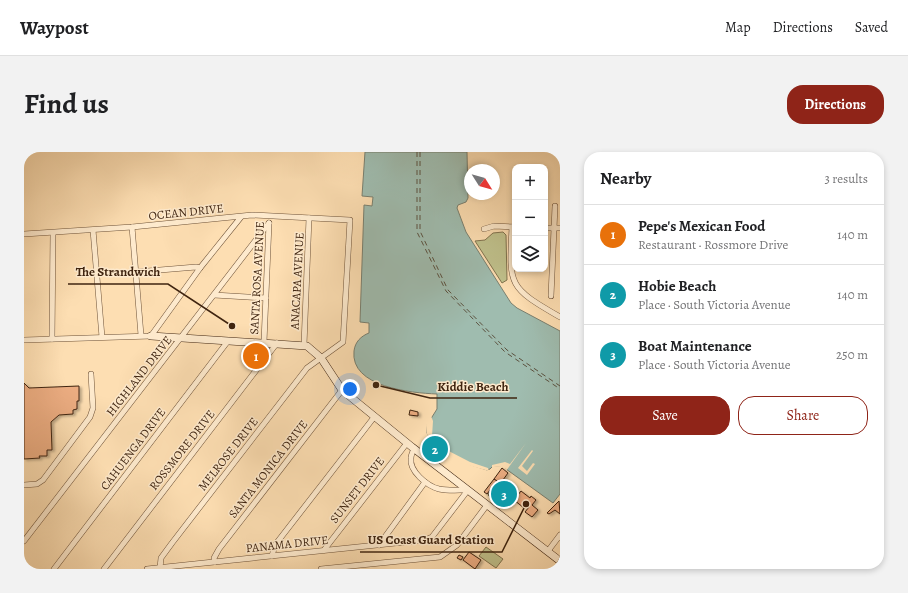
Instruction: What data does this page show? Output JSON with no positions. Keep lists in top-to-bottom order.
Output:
{
  "streets": {
    "street": [
      "OCEAN DRIVE",
      "SANTA ROSA AVENUE",
      "ANACAPA AVENUE",
      "HIGHLAND DRIVE",
      "CAHUENGA DRIVE",
      "ROSSMORE DRIVE",
      "MELROSE DRIVE",
      "SANTA MONICA DRIVE",
      "SUNSET DRIVE",
      "PANAMA DRIVE"
    ]
  },
  "crossings": [
    ["OCEAN DRIVE", "SANTA ROSA AVENUE"],
    ["OCEAN DRIVE", "ANACAPA AVENUE"],
    ["OCEAN DRIVE", "MELROSE DRIVE"],
    ["SANTA ROSA AVENUE", "HIGHLAND DRIVE"],
    ["MELROSE DRIVE", "PANAMA DRIVE"],
    ["SANTA MONICA DRIVE", "PANAMA DRIVE"],
    ["SUNSET DRIVE", "PANAMA DRIVE"]
  ],
  "places": ["The Strandwich", "Kiddie Beach", "US Coast Guard Station"],
  "north": "bottom right",
  "page": {
    "header": "Waypost",
    "nav": ["Map", "Directions", "Saved"],
    "title": "Find us",
    "buttons": [
      "Directions",
      ["Save", "Share"]
    ],
    "heading": ["Nearby", "3 results"],
    "map_buttons": ["+", "−"],
    "list": [
      {
        "mark": "1",
        "name": "Pepe's Mexican Food",
        "note": "Restaurant · Rossmore Drive",
        "value": "140 m"
      },
      {
        "mark": "2",
        "name": "Hobie Beach",
        "note": "Place · South Victoria Avenue",
        "value": "140 m"
      },
      {
        "mark": "3",
        "name": "Boat Maintenance",
        "note": "Place · South Victoria Avenue",
        "value": "250 m"
      }
    ],
    "pins": ["1", "2", "3"]
  }
}
